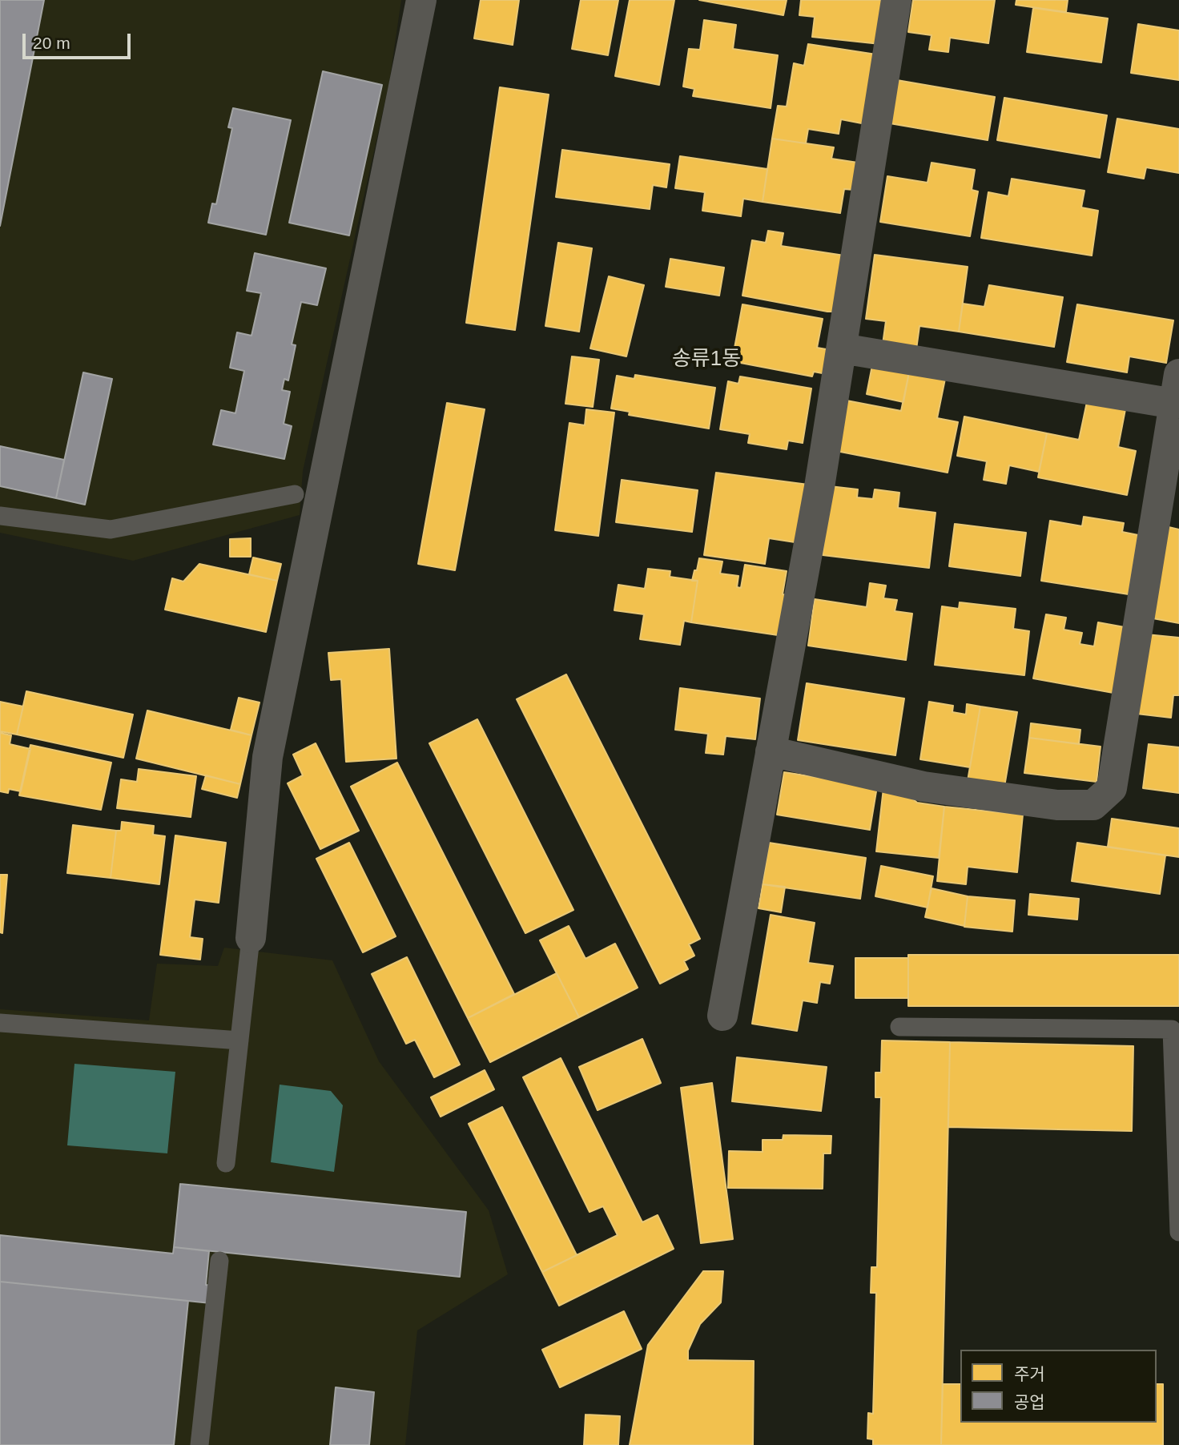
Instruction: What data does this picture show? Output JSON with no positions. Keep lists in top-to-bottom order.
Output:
{
  "districts": ["송류1동"],
  "legend": ["주거", "공업"],
  "scale_bar": "20 m"
}
